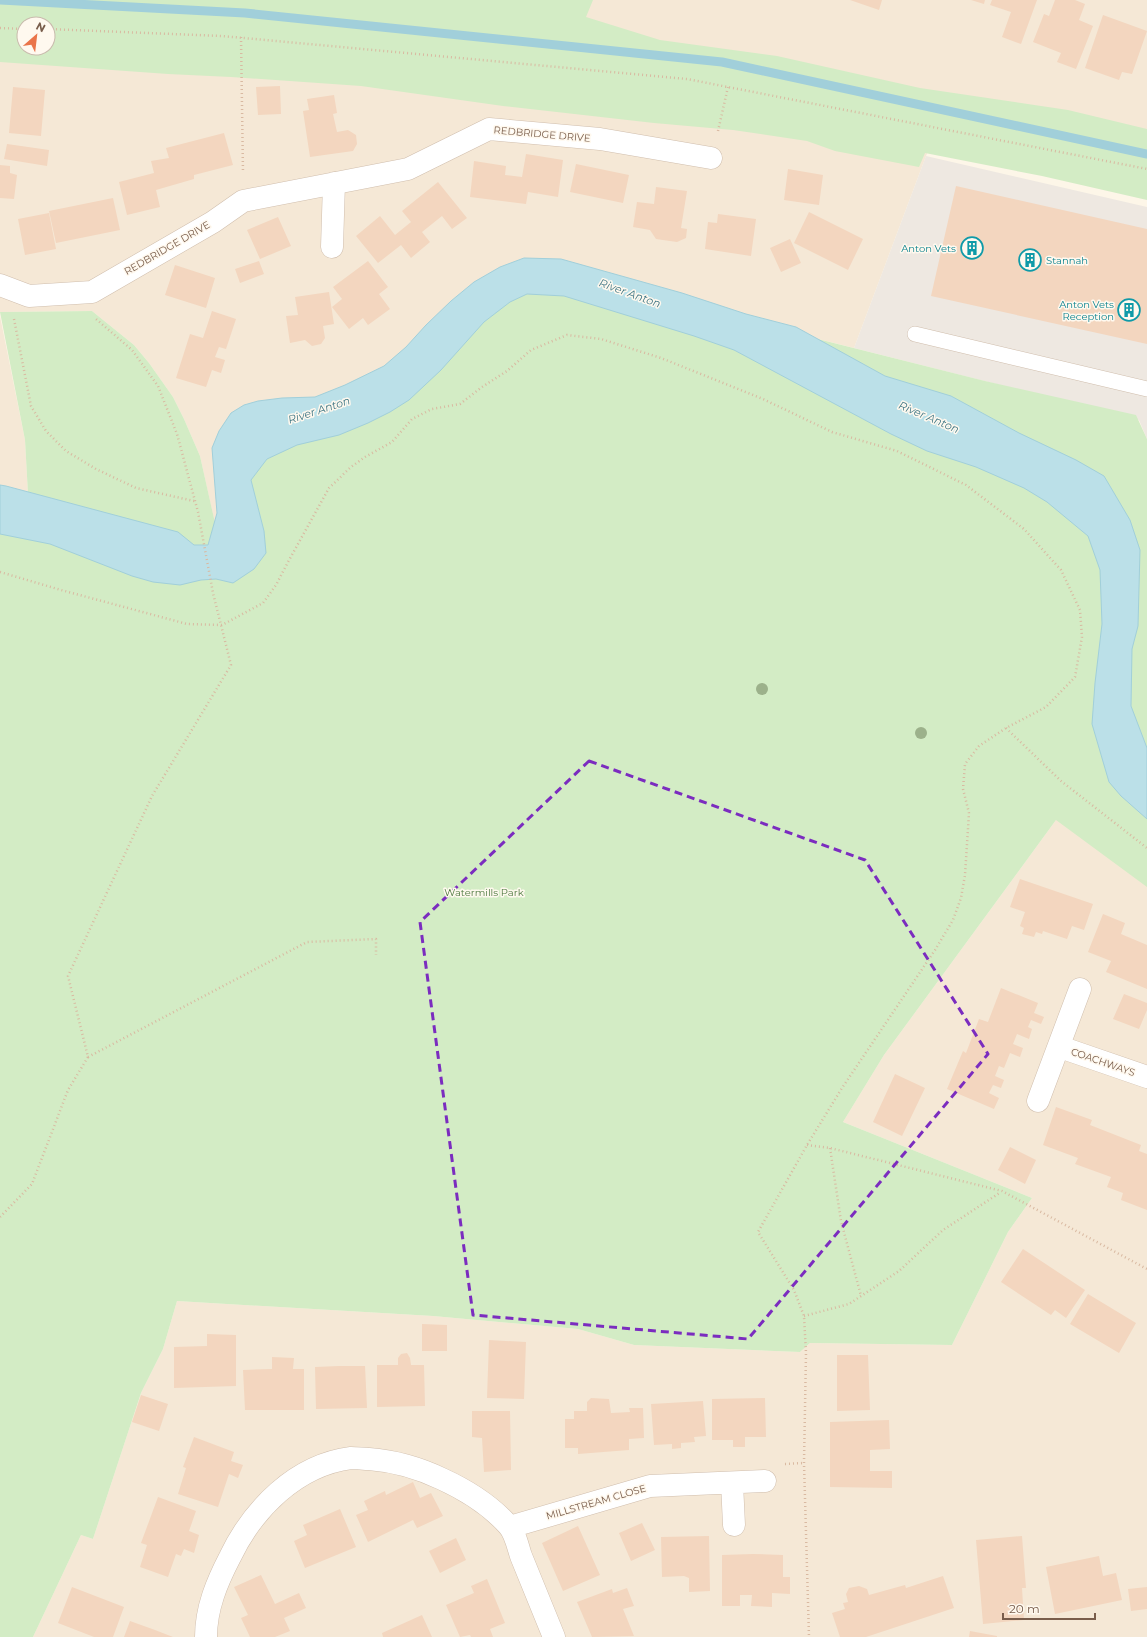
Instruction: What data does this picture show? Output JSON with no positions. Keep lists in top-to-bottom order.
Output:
{
  "streets": {
    "street": ["REDBRIDGE DRIVE", "COACHWAYS", "MILLSTREAM CLOSE"]
  },
  "water": ["River Anton"],
  "parks": ["Watermills Park"],
  "places": {
    "building": ["Anton Vets", "Stannah", "Anton Vets Reception"]
  },
  "scale_bar": "20 m",
  "north": "top right"
}
